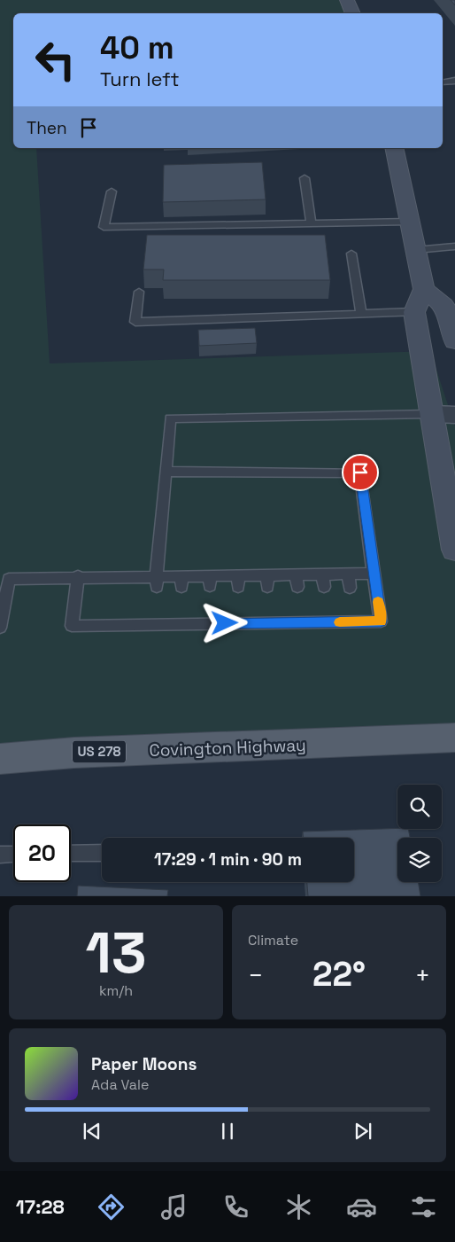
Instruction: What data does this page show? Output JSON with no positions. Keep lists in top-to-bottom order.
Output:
{
  "streets": {
    "main road": ["Covington Highway", "US 278"]
  },
  "page": {
    "turn": ["40 m", "Turn left"],
    "then": "Then",
    "limit": "20",
    "trip": "17:29 · 1 min · 90 m",
    "tile": [
      ["13", "km/h"],
      "Climate"
    ],
    "heat": ["−", "22°", "+"],
    "song": ["Paper Moons", "Ada Vale"],
    "tabs": "17:28"
  }
}
